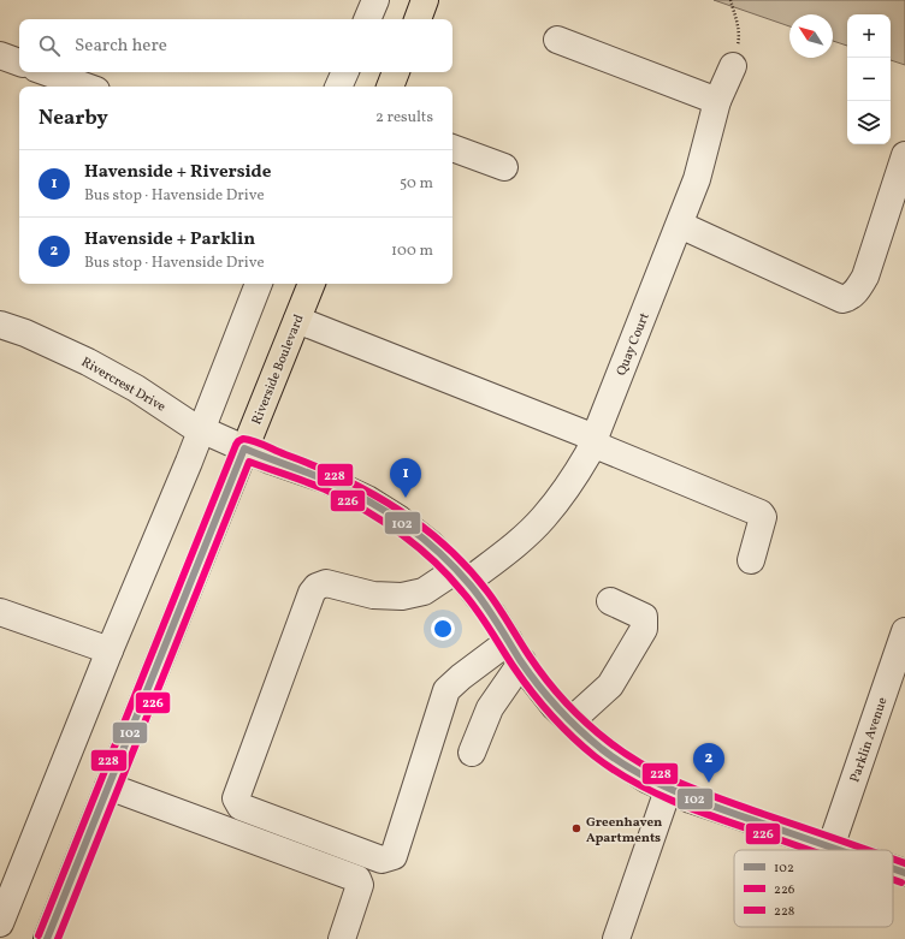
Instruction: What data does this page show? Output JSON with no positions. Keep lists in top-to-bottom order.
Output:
{
  "streets": {
    "main road": ["Riverside Boulevard"],
    "street": ["Quay Court", "Rivercrest Drive", "Parklin Avenue"]
  },
  "crossings": [
    ["Quay Court", "Rivercrest Drive"],
    ["Riverside Boulevard", "Rivercrest Drive"],
    ["Rivercrest Drive", "Parklin Avenue"]
  ],
  "places": ["Greenhaven Apartments"],
  "lines": ["transit line 228", "transit line 102", "transit line 226"],
  "legend": ["102", "226", "228"],
  "north": "top left",
  "page": {
    "map_buttons": ["+", "−"],
    "search": "Search here",
    "heading": ["Nearby", "2 results"],
    "list": [
      {
        "mark": "1",
        "name": "Havenside + Riverside",
        "note": "Bus stop · Havenside Drive",
        "value": "50 m"
      },
      {
        "mark": "2",
        "name": "Havenside + Parklin",
        "note": "Bus stop · Havenside Drive",
        "value": "100 m"
      }
    ],
    "pins": ["1", "2"]
  }
}
